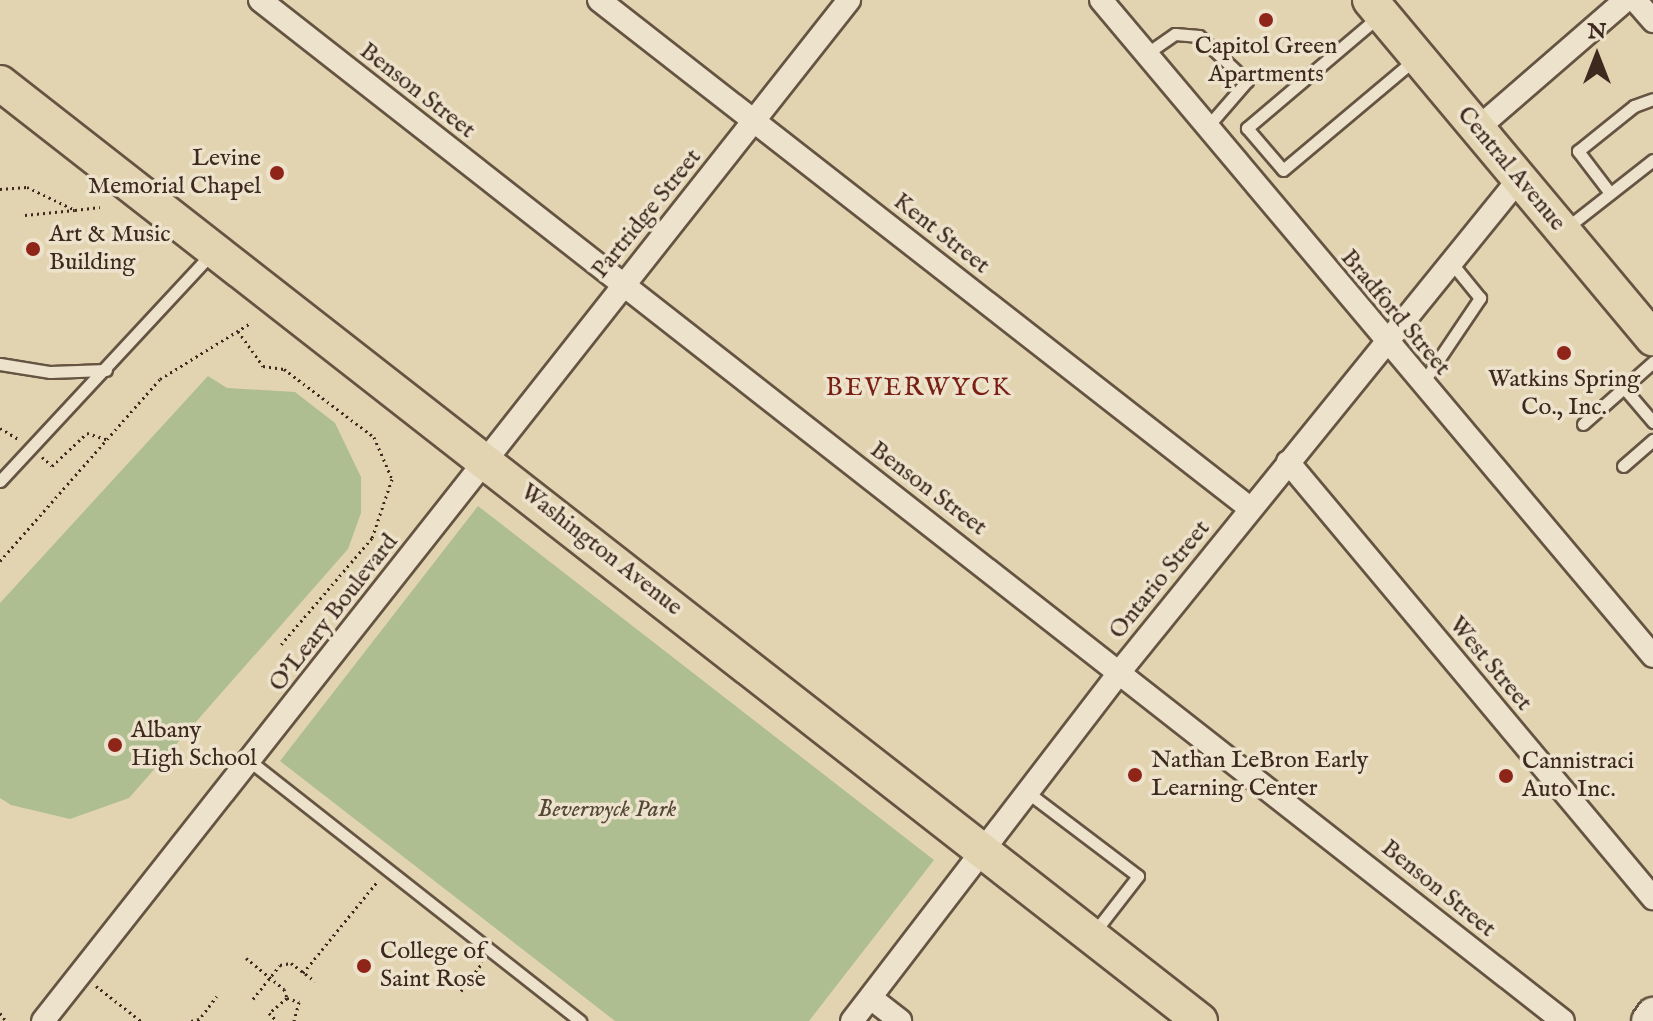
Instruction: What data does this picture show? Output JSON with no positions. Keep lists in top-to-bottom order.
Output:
{
  "streets": {
    "main road": ["Central Avenue", "Washington Avenue"],
    "street": [
      "Benson Street",
      "Partridge Street",
      "Kent Street",
      "Bradford Street",
      "Ontario Street",
      "O'Leary Boulevard",
      "West Street"
    ]
  },
  "crossings": [
    ["Benson Street", "Partridge Street"],
    ["Benson Street", "Ontario Street"],
    ["Central Avenue", "Ontario Street"],
    ["Partridge Street", "Kent Street"],
    ["Partridge Street", "Washington Avenue"],
    ["Partridge Street", "O'Leary Boulevard"],
    ["Kent Street", "Ontario Street"],
    ["Bradford Street", "Ontario Street"],
    ["Washington Avenue", "Ontario Street"],
    ["Washington Avenue", "O'Leary Boulevard"],
    ["Ontario Street", "West Street"]
  ],
  "districts": ["BEVERWYCK"],
  "parks": ["Beverwyck Park"],
  "places": [
    "Capitol Green Apartments",
    "Levine Memorial Chapel",
    "Art & Music Building",
    "Watkins Spring Co., Inc.",
    "Albany High School",
    "Nathan LeBron Early Learning Center",
    "Cannistraci Auto Inc.",
    "College of Saint Rose"
  ],
  "north": "top"
}
